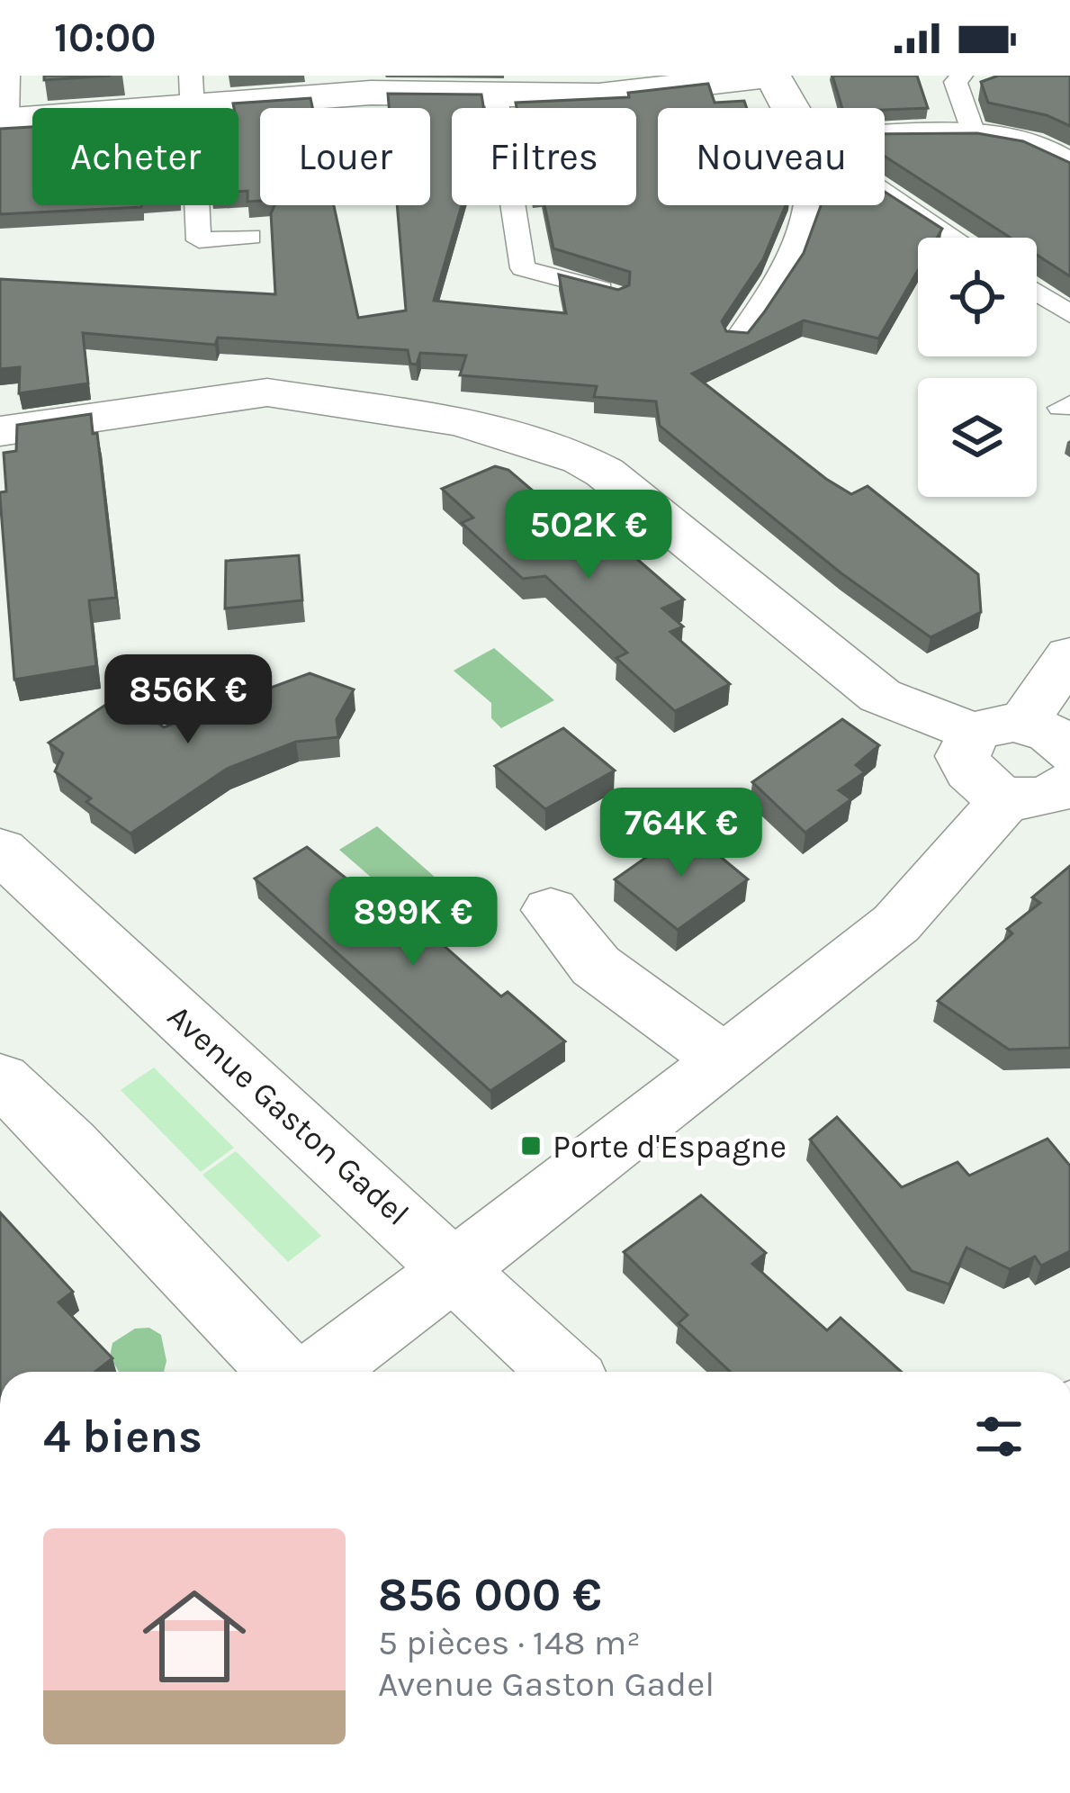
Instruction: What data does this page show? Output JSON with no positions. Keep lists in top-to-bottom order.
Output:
{
  "streets": {
    "street": ["Avenue Gaston Gadel"]
  },
  "places": {
    "transit": ["Porte d'Espagne"]
  },
  "page": {
    "status": "10:00",
    "chip": [
      "Acheter",
      "Louer",
      "Filtres",
      "Nouveau"
    ],
    "price": [
      "502K €",
      "856K €",
      "764K €",
      "899K €"
    ],
    "heading": "4 biens",
    "list": [
      {
        "name": "856 000 €",
        "note": "5 pièces · 148 m² · Avenue Gaston Gadel"
      }
    ]
  }
}
